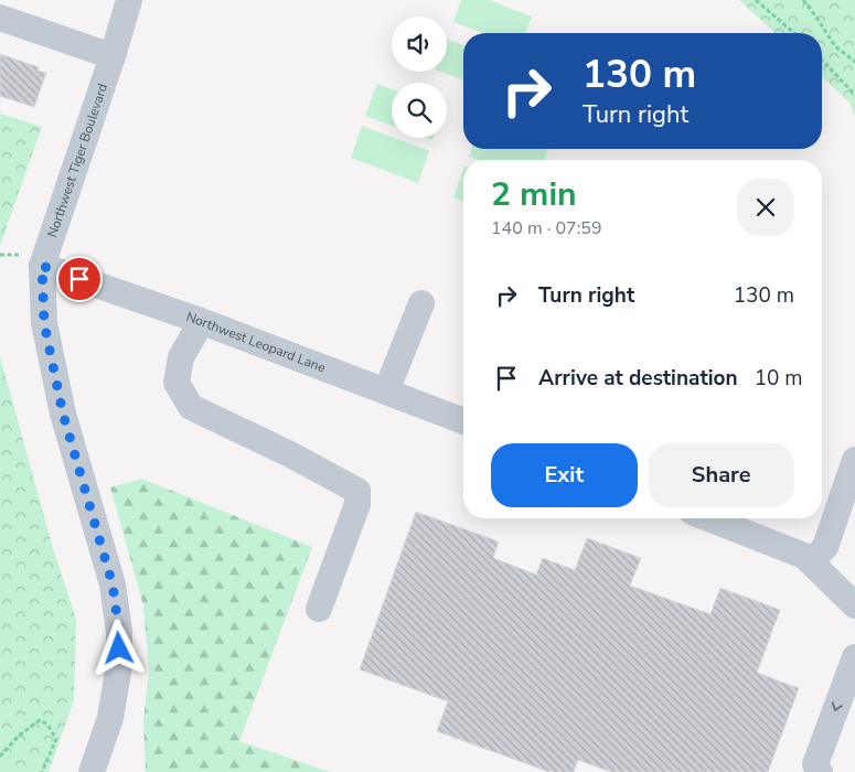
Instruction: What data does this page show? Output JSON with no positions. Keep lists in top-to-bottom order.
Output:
{
  "streets": {
    "street": ["Northwest Tiger Boulevard", "Northwest Leopard Lane"]
  },
  "crossings": [
    ["Northwest Tiger Boulevard", "Northwest Leopard Lane"]
  ],
  "page": {
    "turn": ["130 m", "Turn right"],
    "heading": ["2 min", "140 m · 07:59"],
    "list": [
      {
        "name": "Turn right",
        "value": "130 m"
      },
      {
        "name": "Arrive at destination",
        "value": "10 m"
      }
    ],
    "buttons": ["Exit", "Share"]
  }
}
